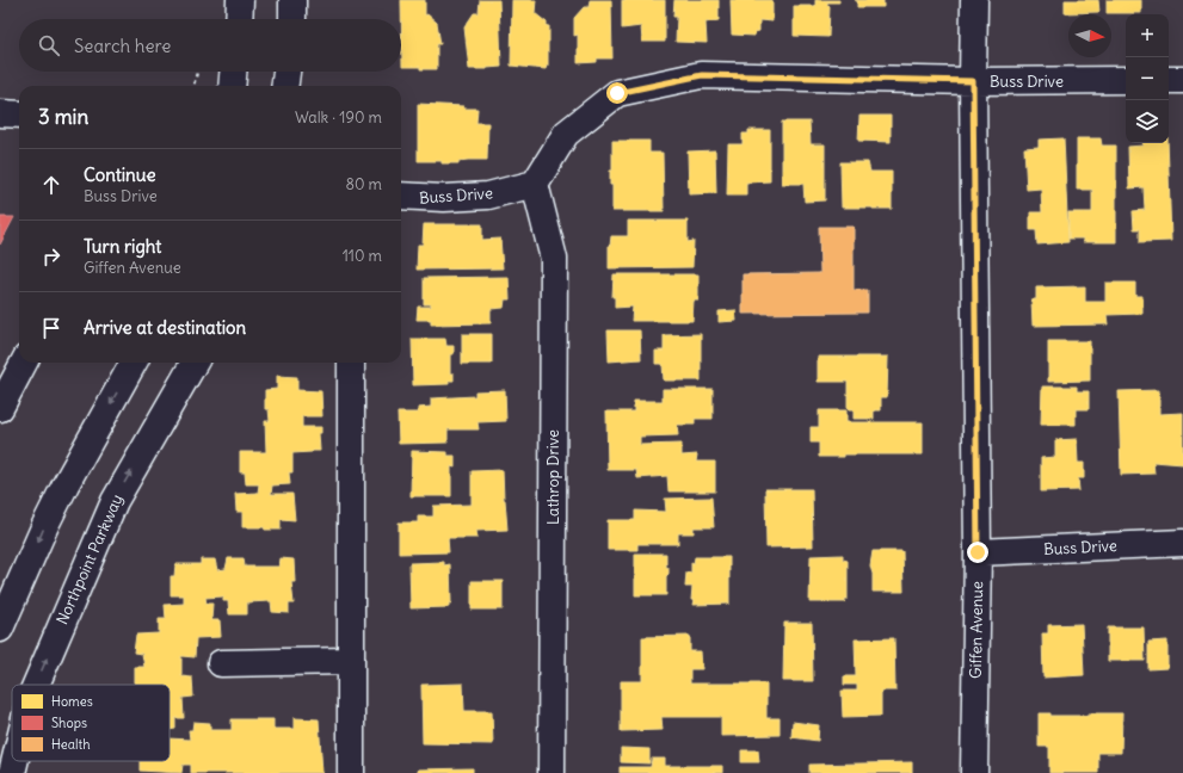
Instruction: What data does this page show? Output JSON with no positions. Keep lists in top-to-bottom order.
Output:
{
  "streets": {
    "street": [
      "Buss Drive",
      "Lathrop Drive",
      "Northpoint Parkway",
      "Giffen Avenue"
    ]
  },
  "crossings": [
    ["Buss Drive", "Lathrop Drive"],
    ["Buss Drive", "Giffen Avenue"]
  ],
  "legend": ["Homes", "Shops", "Health"],
  "north": "right",
  "page": {
    "map_buttons": ["+", "−"],
    "search": "Search here",
    "heading": ["3 min", "Walk · 190 m"],
    "list": [
      ["Continue", "Buss Drive", "80 m"],
      ["Turn right", "Giffen Avenue", "110 m"],
      "Arrive at destination"
    ]
  }
}
